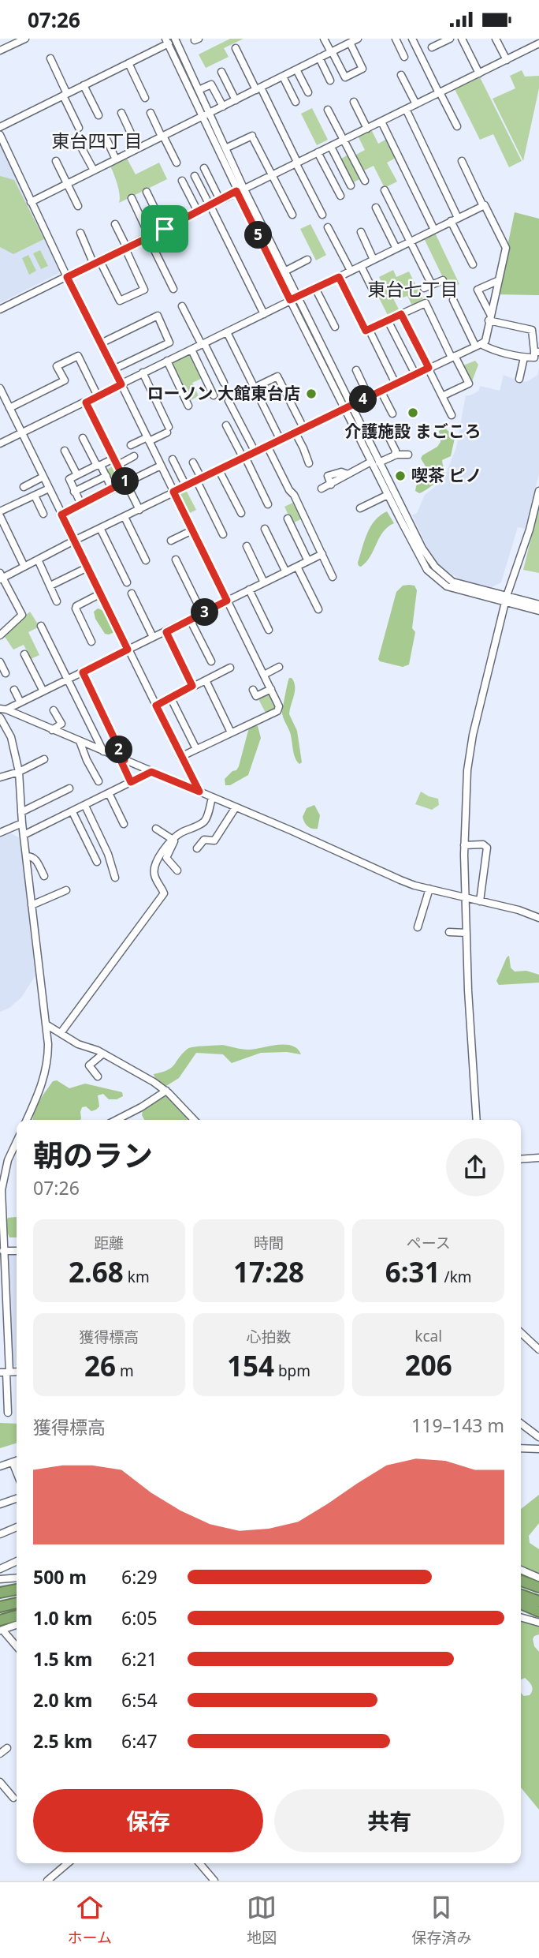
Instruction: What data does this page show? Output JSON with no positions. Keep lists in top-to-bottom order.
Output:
{
  "districts": ["東台四丁目", "東台七丁目"],
  "places": ["ローソン 大館東台店", "介護施設 まごころ", "喫茶 ピノ"],
  "page": {
    "status": "07:26",
    "pins": [
      "5",
      "4",
      "1",
      "3",
      "2"
    ],
    "heading": ["朝のラン", "07:26"],
    "stats": [
      ["距離", "2.68 km"],
      ["時間", "17:28"],
      ["ペース", "6:31 /km"],
      ["獲得標高", "26 m"],
      ["心拍数", "154 bpm"],
      ["kcal", "206"]
    ],
    "chart": ["獲得標高", "119–143 m"],
    "list": [
      {
        "name": "500 m",
        "note": "6:29"
      },
      {
        "name": "1.0 km",
        "note": "6:05"
      },
      {
        "name": "1.5 km",
        "note": "6:21"
      },
      {
        "name": "2.0 km",
        "note": "6:54"
      },
      {
        "name": "2.5 km",
        "note": "6:47"
      }
    ],
    "buttons": ["保存", "共有"],
    "tabs": ["ホーム", "地図", "保存済み"]
  }
}
